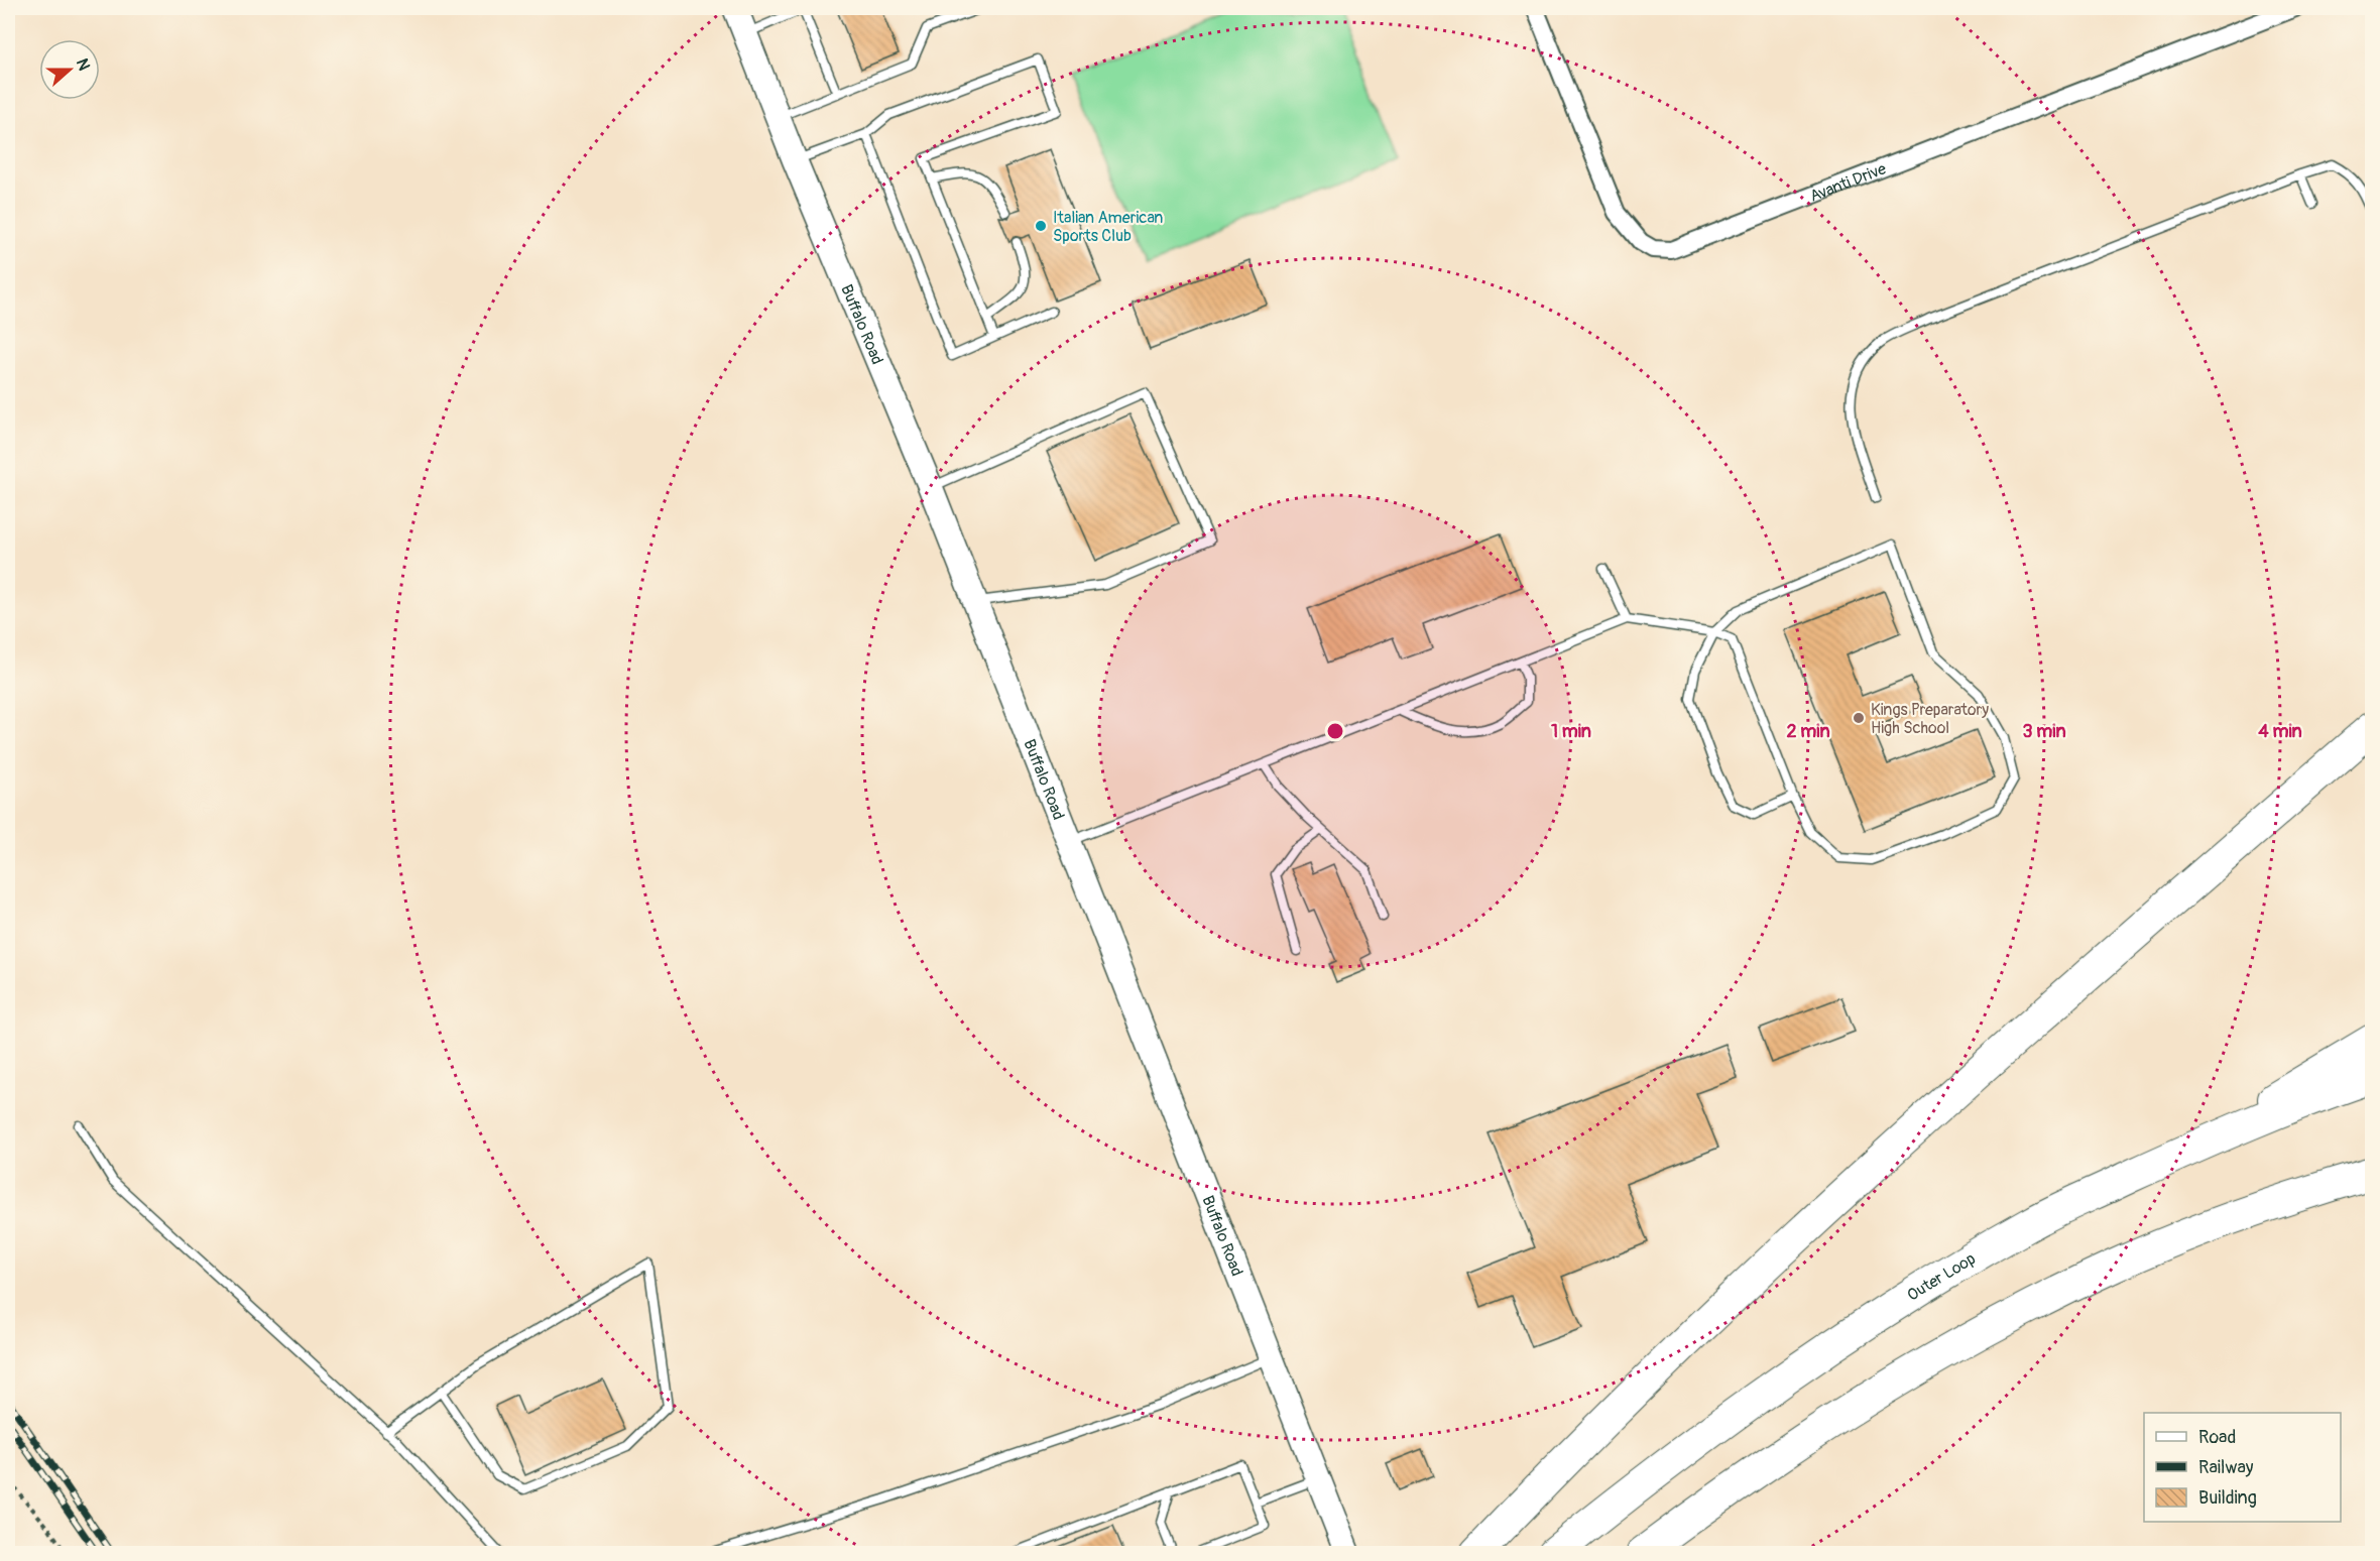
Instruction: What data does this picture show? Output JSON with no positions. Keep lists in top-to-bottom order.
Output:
{
  "streets": {
    "highway": ["Outer Loop"],
    "main road": ["Buffalo Road"],
    "street": ["Avanti Drive"]
  },
  "places": ["Italian American Sports Club", "Kings Preparatory High School"],
  "legend": ["Road", "Railway", "Building"],
  "north": "right",
  "rings": [
    "1 min",
    "2 min",
    "3 min",
    "4 min"
  ]
}
